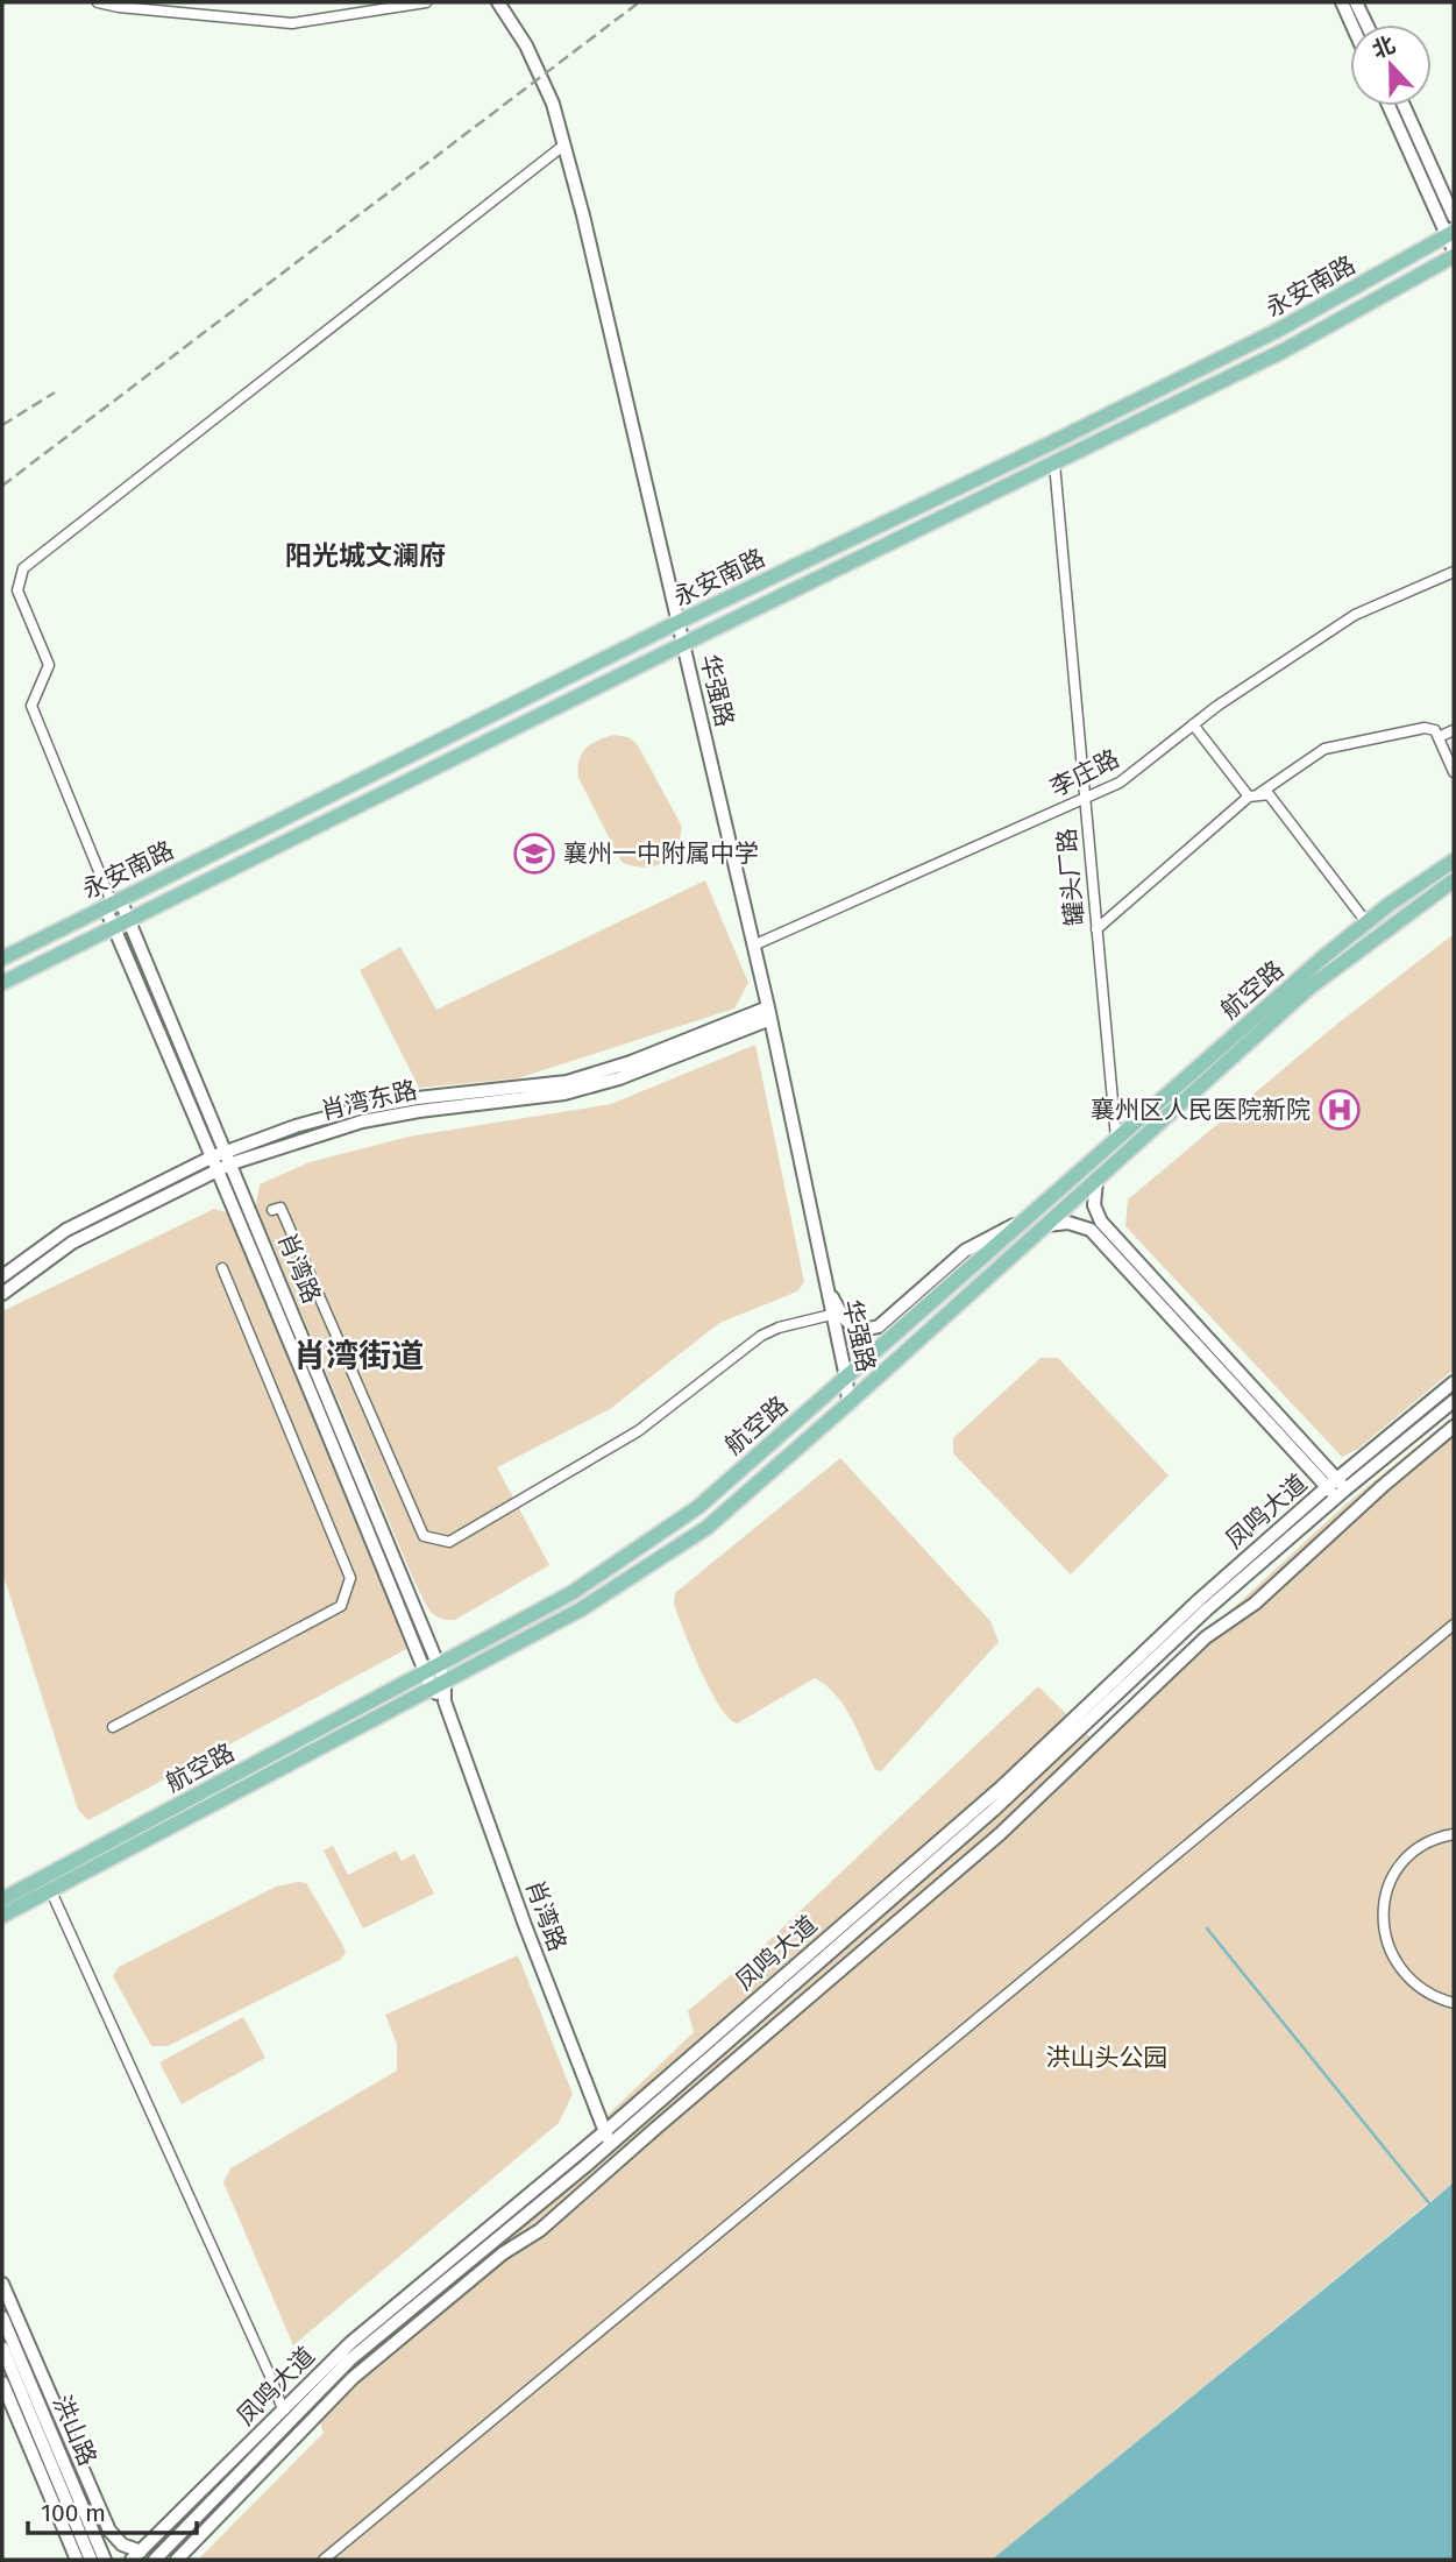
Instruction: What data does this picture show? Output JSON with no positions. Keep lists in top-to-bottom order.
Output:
{
  "streets": {
    "main road": ["永安南路", "航空路"],
    "street": [
      "华强路",
      "李庄路",
      "罐头厂路",
      "肖湾东路",
      "肖湾路",
      "凤鸣大道",
      "洪山路"
    ]
  },
  "crossings": [
    ["永安南路", "华强路"],
    ["永安南路", "罐头厂路"],
    ["永安南路", "肖湾路"],
    ["华强路", "李庄路"],
    ["华强路", "航空路"],
    ["华强路", "肖湾东路"],
    ["李庄路", "罐头厂路"],
    ["罐头厂路", "航空路"],
    ["航空路", "肖湾路"],
    ["肖湾东路", "肖湾路"],
    ["肖湾路", "凤鸣大道"]
  ],
  "districts": ["阳光城文澜府", "肖湾街道"],
  "parks": ["洪山头公园"],
  "places": {
    "school or university": ["襄州一中附属中学"],
    "hospital": ["襄州区人民医院新院"]
  },
  "scale_bar": "100 m",
  "north": "top"
}
